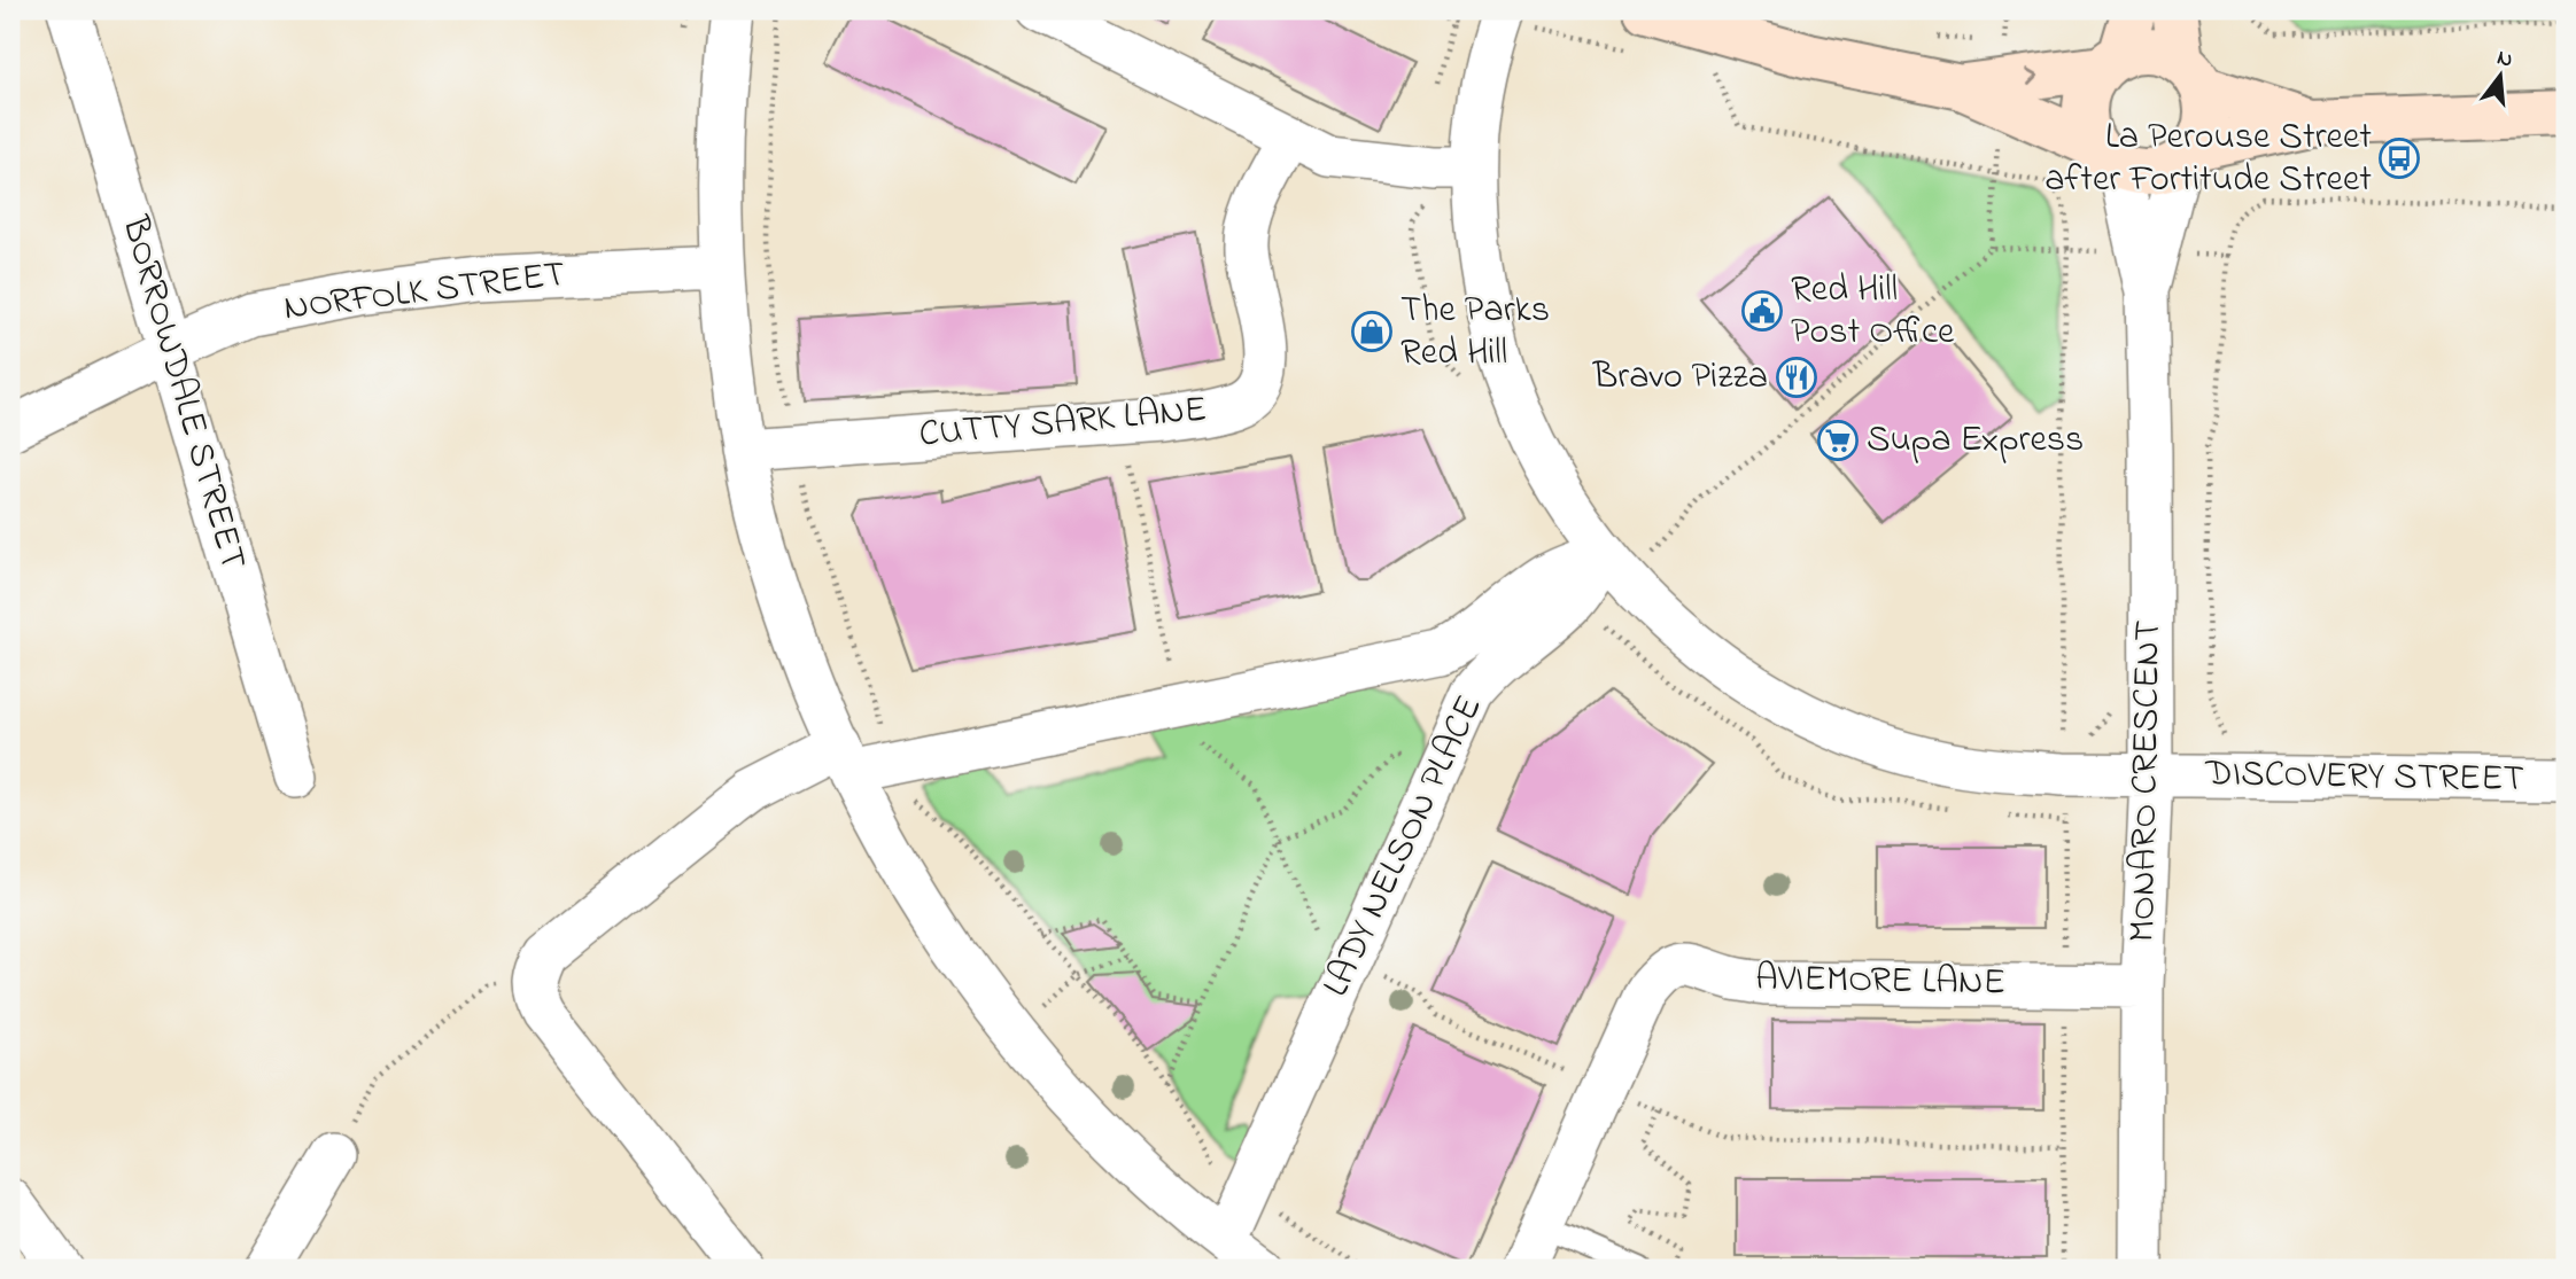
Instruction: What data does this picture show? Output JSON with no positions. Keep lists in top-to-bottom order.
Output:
{
  "streets": {
    "street": [
      "NORFOLK STREET",
      "BORROWDALE STREET",
      "CUTTY SARK LANE",
      "DISCOVERY STREET",
      "MONARO CRESCENT",
      "LADY NELSON PLACE",
      "AVIEMORE LANE"
    ]
  },
  "crossings": [
    ["NORFOLK STREET", "BORROWDALE STREET"],
    ["DISCOVERY STREET", "MONARO CRESCENT"],
    ["DISCOVERY STREET", "LADY NELSON PLACE"],
    ["MONARO CRESCENT", "AVIEMORE LANE"]
  ],
  "places": {
    "bus stop": ["La Perouse Street after Fortitude Street"],
    "public building": ["Red Hill Post Office"],
    "shop": ["The Parks Red Hill"],
    "restaurant": ["Bravo Pizza"],
    "supermarket": ["Supa Express"]
  },
  "north": "top"
}
